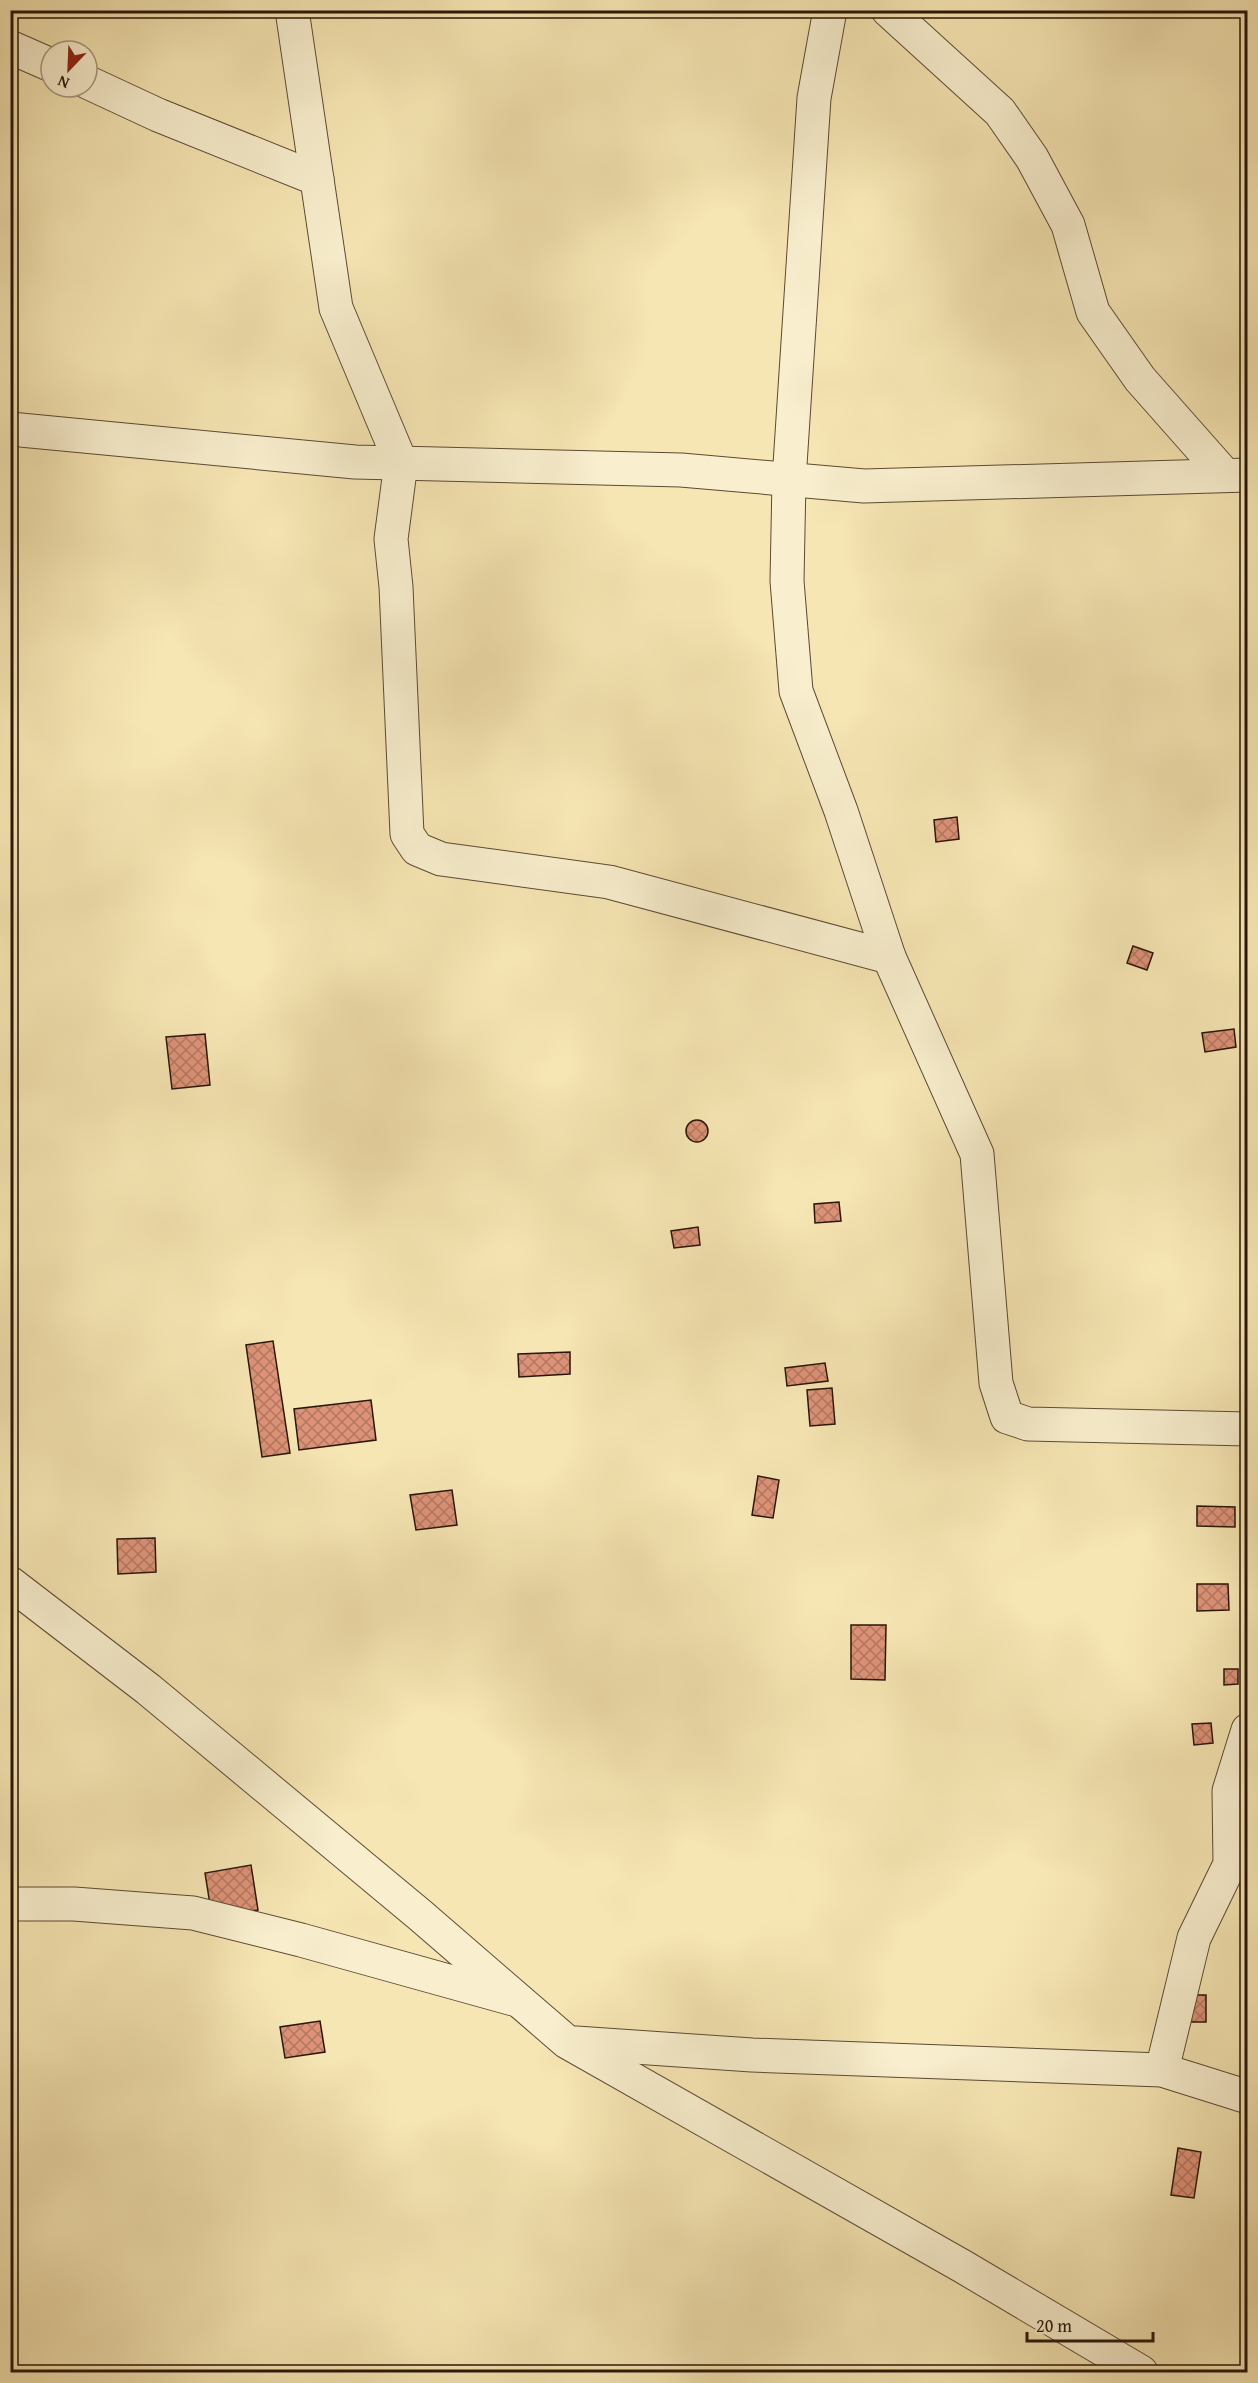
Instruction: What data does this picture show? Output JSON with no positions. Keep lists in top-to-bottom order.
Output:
{
  "scale_bar": "20 m",
  "north": "bottom left"
}
